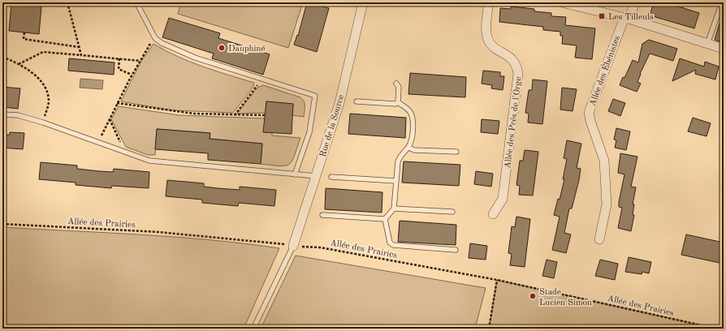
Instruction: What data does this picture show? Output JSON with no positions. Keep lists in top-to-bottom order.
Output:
{
  "streets": {
    "street": ["Allée des Ébénistes", "Allée des Prés de l'Orge", "Rue de la Source"],
    "path": ["Allée des Prairies"]
  },
  "crossings": [
    ["Rue de la Source", "Allée des Prairies"]
  ],
  "places": {
    "transit": ["Les Tilleuls"],
    "other": ["Dauphiné", "Stade Lucien Simon"]
  }
}
